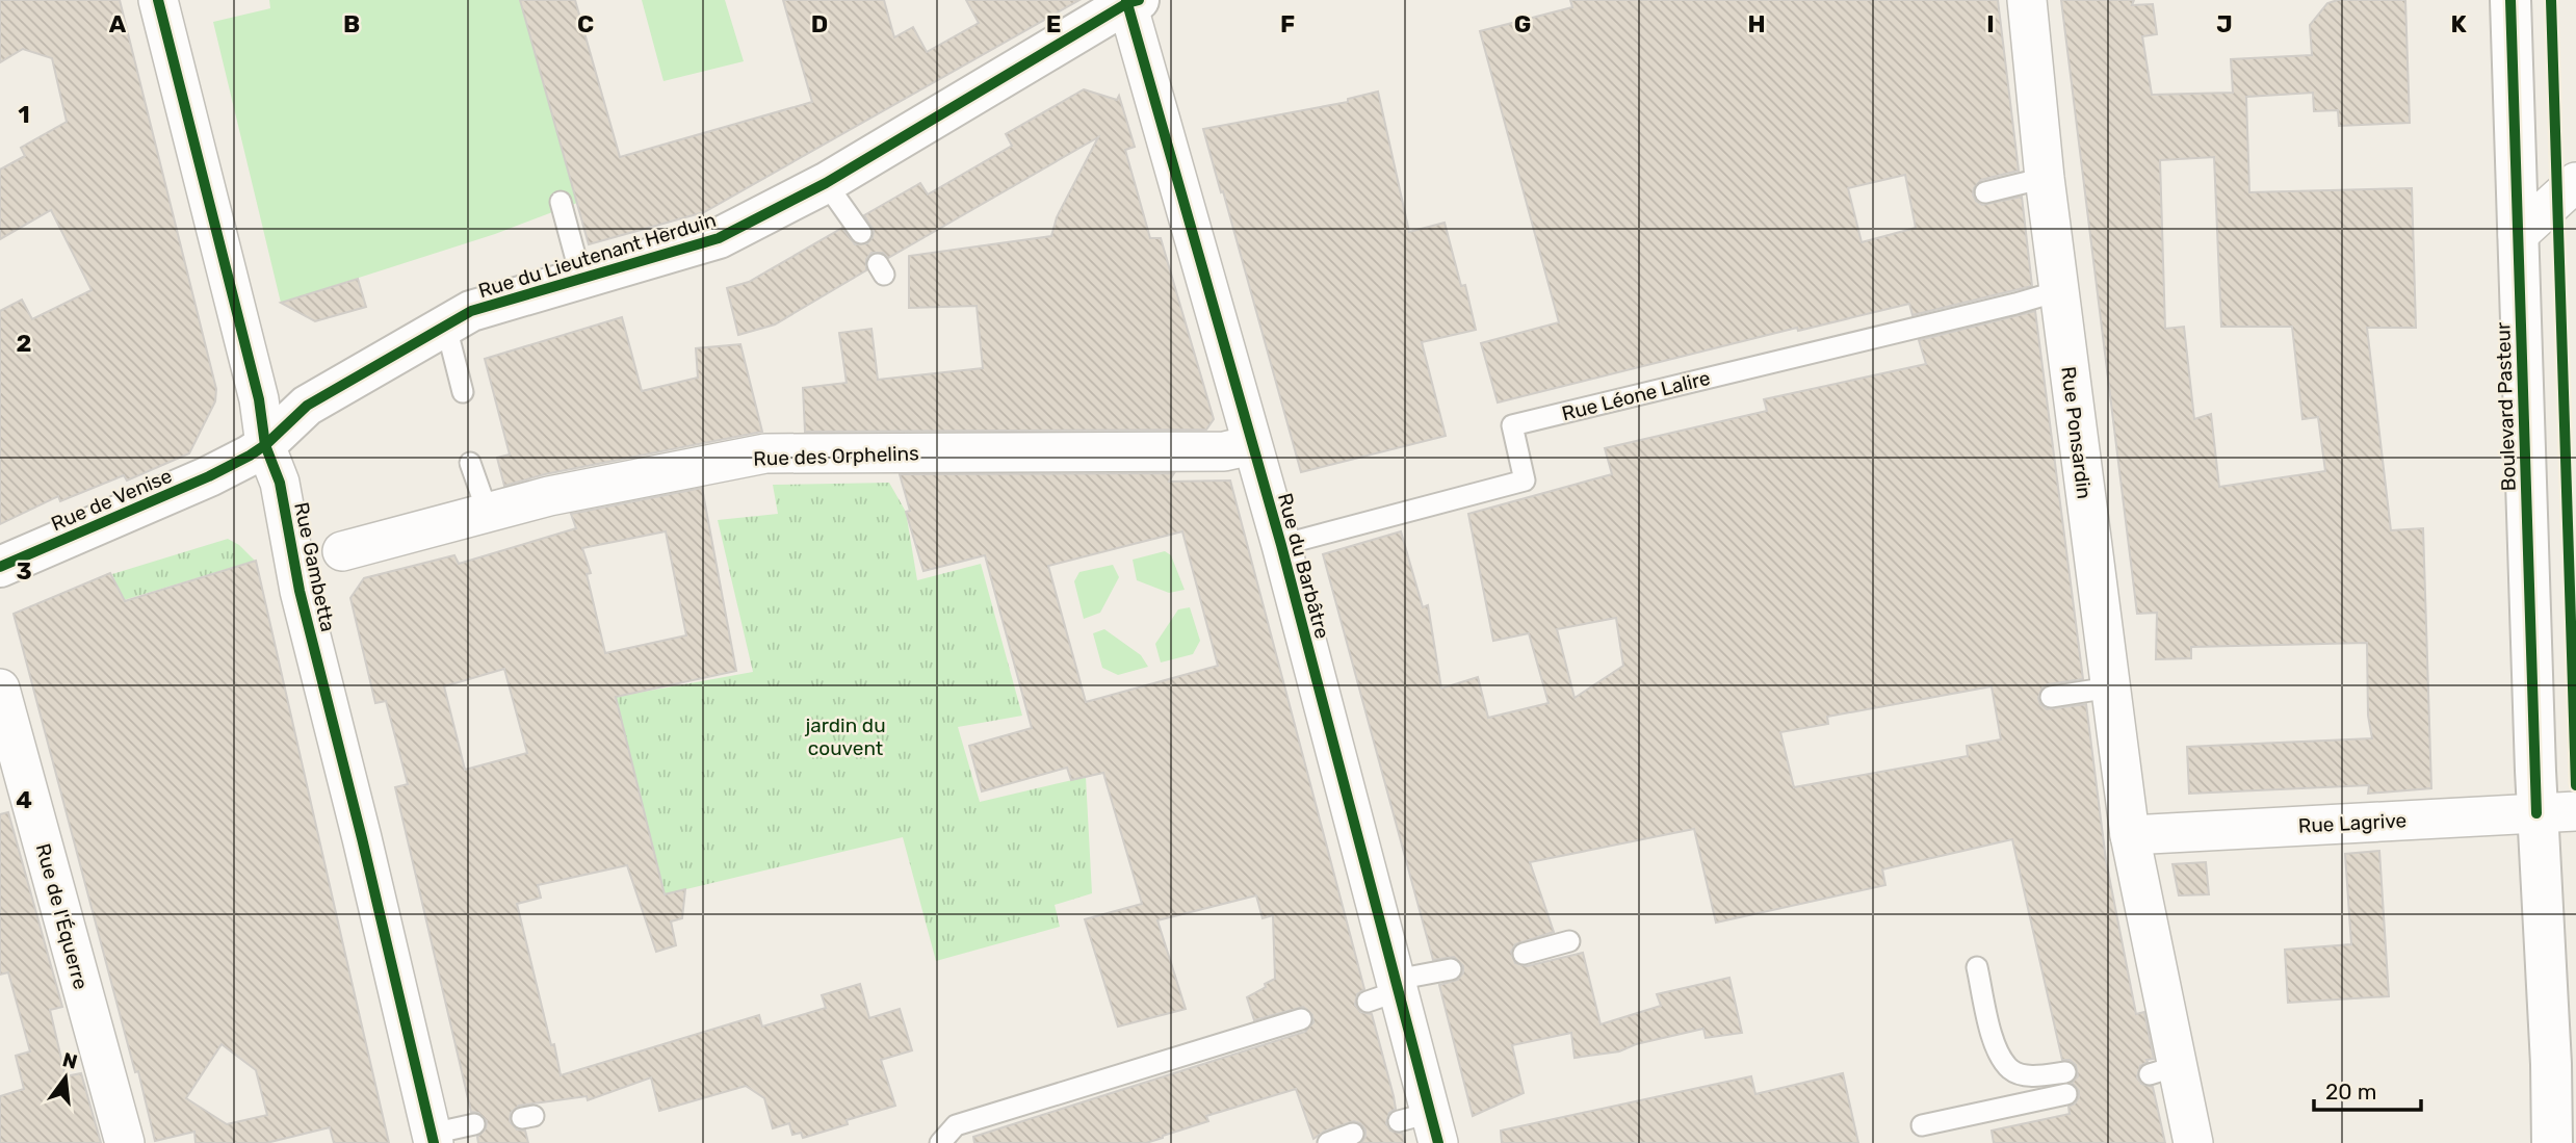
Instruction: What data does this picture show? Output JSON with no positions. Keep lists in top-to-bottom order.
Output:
{
  "streets": {
    "street": [
      "Rue du Lieutenant Herduin",
      "Boulevard Pasteur",
      "Rue Ponsardin",
      "Rue des Orphelins",
      "Rue de Venise",
      "Rue du Barbâtre",
      "Rue Gambetta",
      "Rue Lagrive",
      "Rue de l'Équerre"
    ],
    "lane": ["Rue Léone Lalire"]
  },
  "crossings": [
    ["Rue du Lieutenant Herduin", "Rue de Venise"],
    ["Rue du Lieutenant Herduin", "Rue du Barbâtre"],
    ["Rue du Lieutenant Herduin", "Rue Gambetta"],
    ["Rue Léone Lalire", "Rue Ponsardin"],
    ["Rue Léone Lalire", "Rue du Barbâtre"],
    ["Boulevard Pasteur", "Rue Lagrive"],
    ["Rue Ponsardin", "Rue Lagrive"],
    ["Rue des Orphelins", "Rue du Barbâtre"],
    ["Rue de Venise", "Rue Gambetta"]
  ],
  "parks": ["jardin du couvent"],
  "scale_bar": "20 m",
  "north": "top",
  "grid": {
    "columns": [
      "A",
      "B",
      "C",
      "D",
      "E",
      "F",
      "G",
      "H",
      "I",
      "J",
      "K"
    ],
    "rows": [
      "1",
      "2",
      "3",
      "4"
    ]
  }
}
